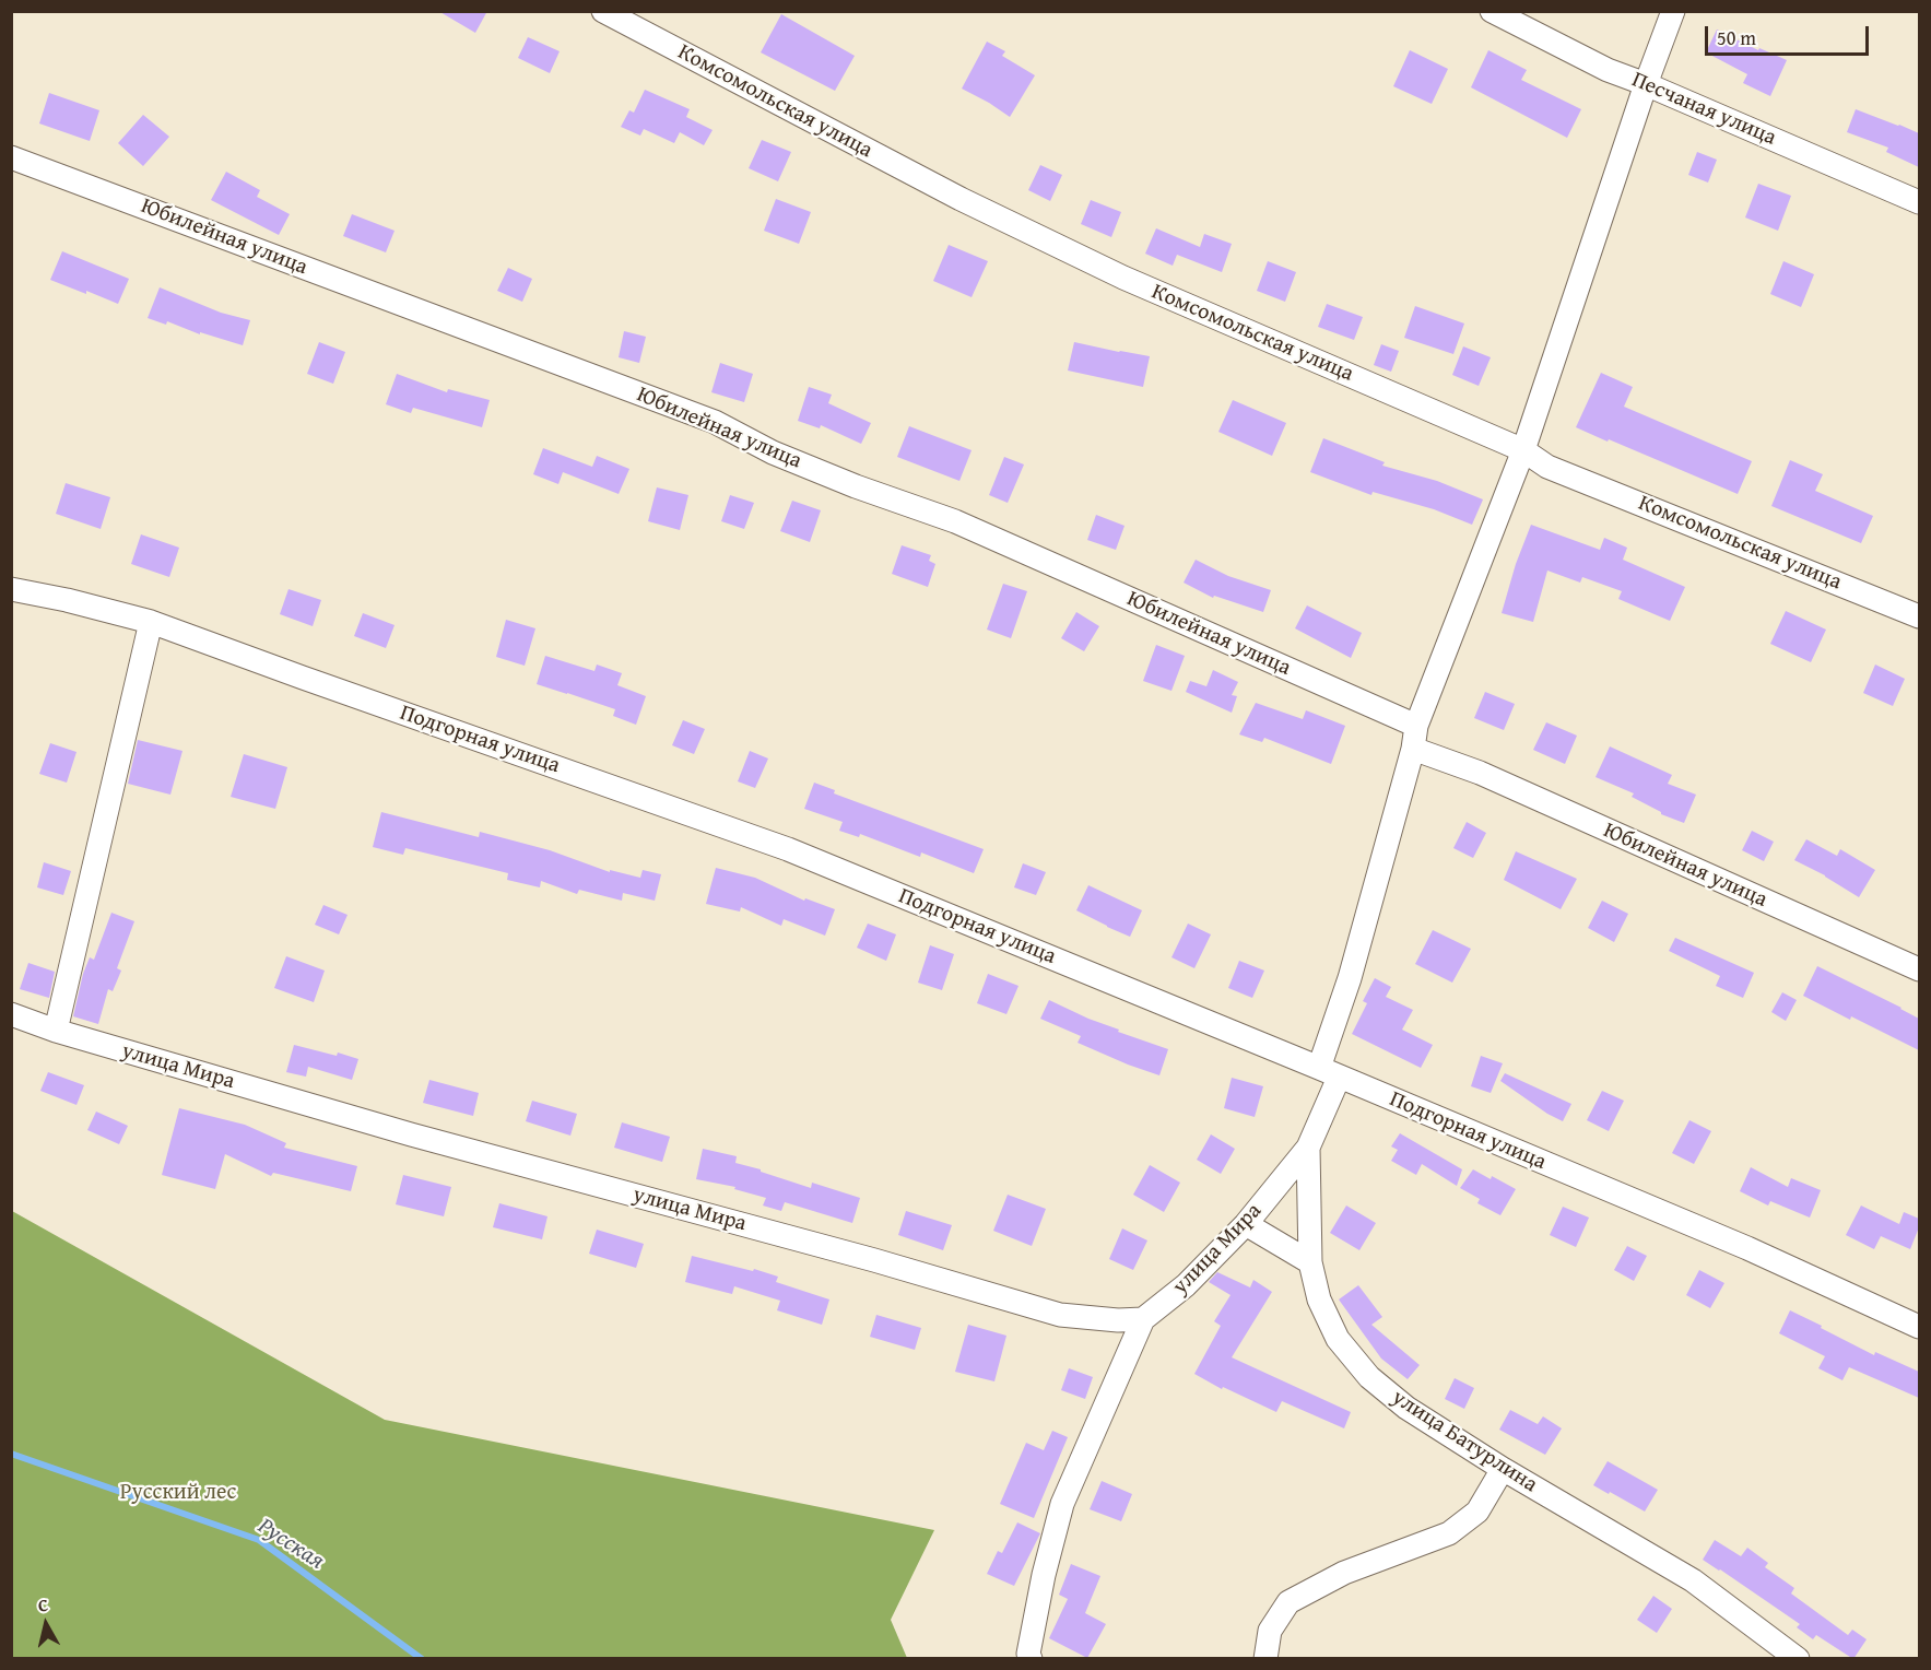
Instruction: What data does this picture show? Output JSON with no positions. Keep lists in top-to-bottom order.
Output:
{
  "streets": {
    "street": [
      "Комсомольская улица",
      "Песчаная улица",
      "Юбилейная улица",
      "Подгорная улица",
      "улица Мира",
      "улица Батурлина"
    ]
  },
  "crossings": [
    ["Комсомольская улица", "улица Батурлина"],
    ["Песчаная улица", "улица Батурлина"],
    ["Юбилейная улица", "улица Батурлина"],
    ["Подгорная улица", "улица Батурлина"],
    ["улица Мира", "улица Батурлина"]
  ],
  "water": ["Русская"],
  "parks": ["Русский лес"],
  "scale_bar": "50 m",
  "north": "top"
}
